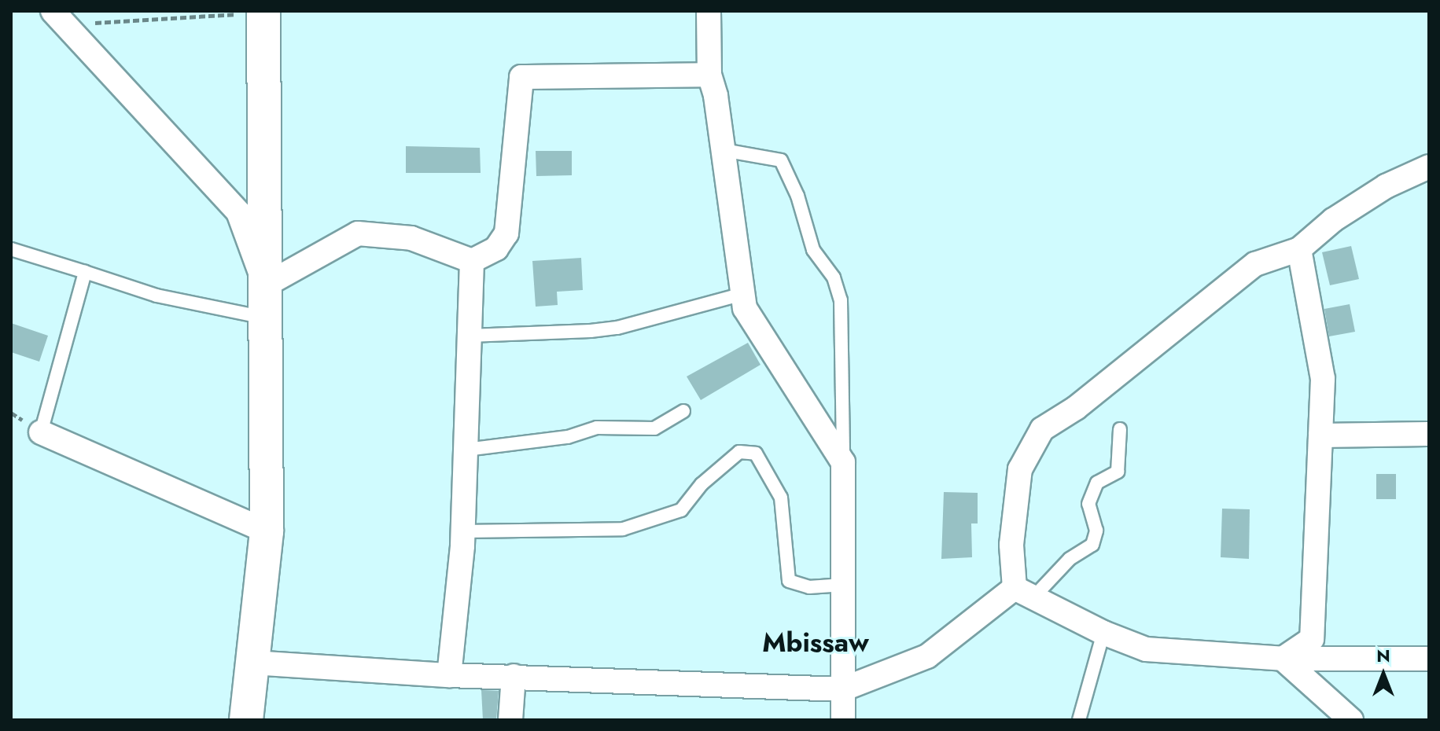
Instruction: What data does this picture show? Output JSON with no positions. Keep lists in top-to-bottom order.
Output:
{
  "districts": ["Mbissaw"],
  "north": "top"
}
